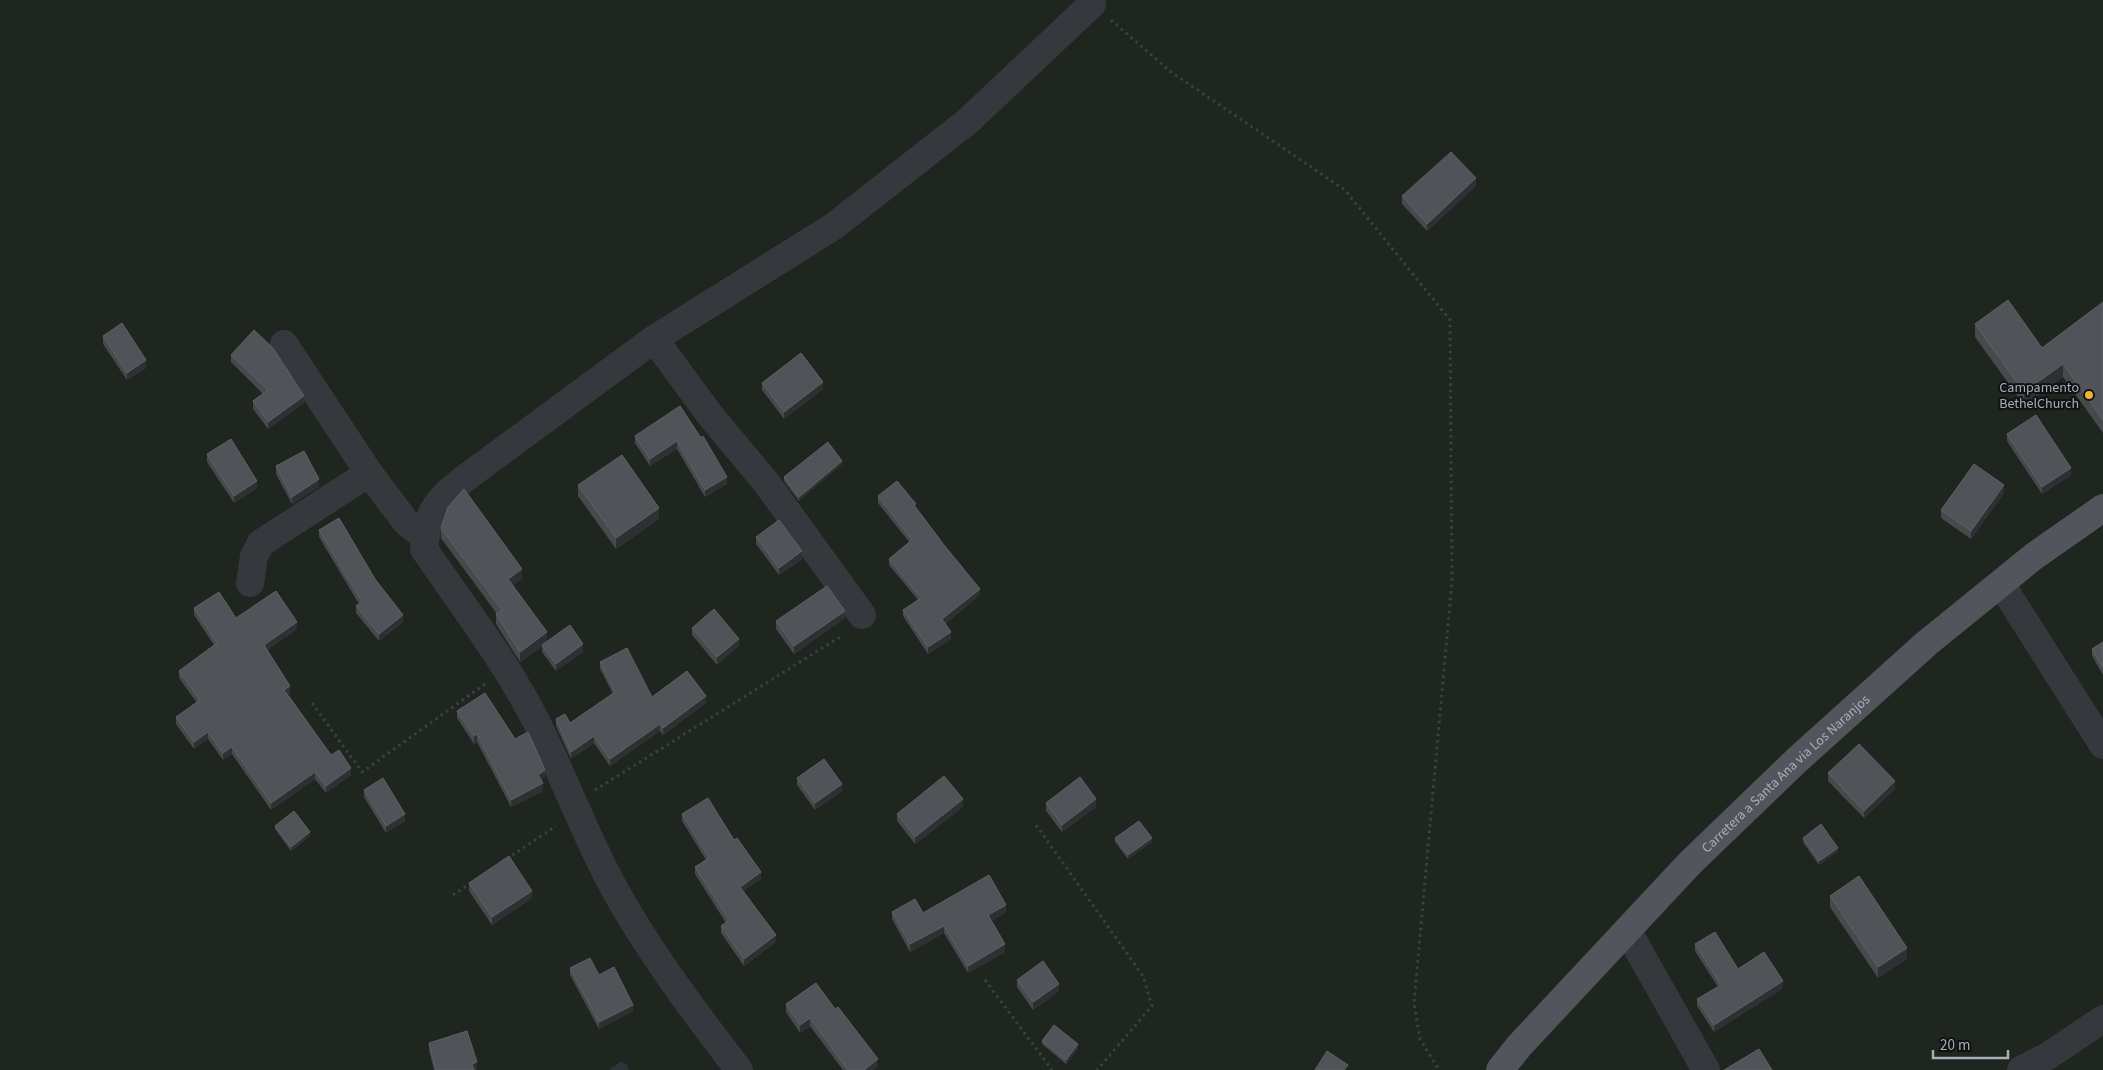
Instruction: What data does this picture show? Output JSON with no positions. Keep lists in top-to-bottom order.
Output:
{
  "streets": {
    "main road": ["Carretera a Santa Ana via Los Naranjos"]
  },
  "places": ["Campamento BethelChurch"],
  "scale_bar": "20 m"
}
